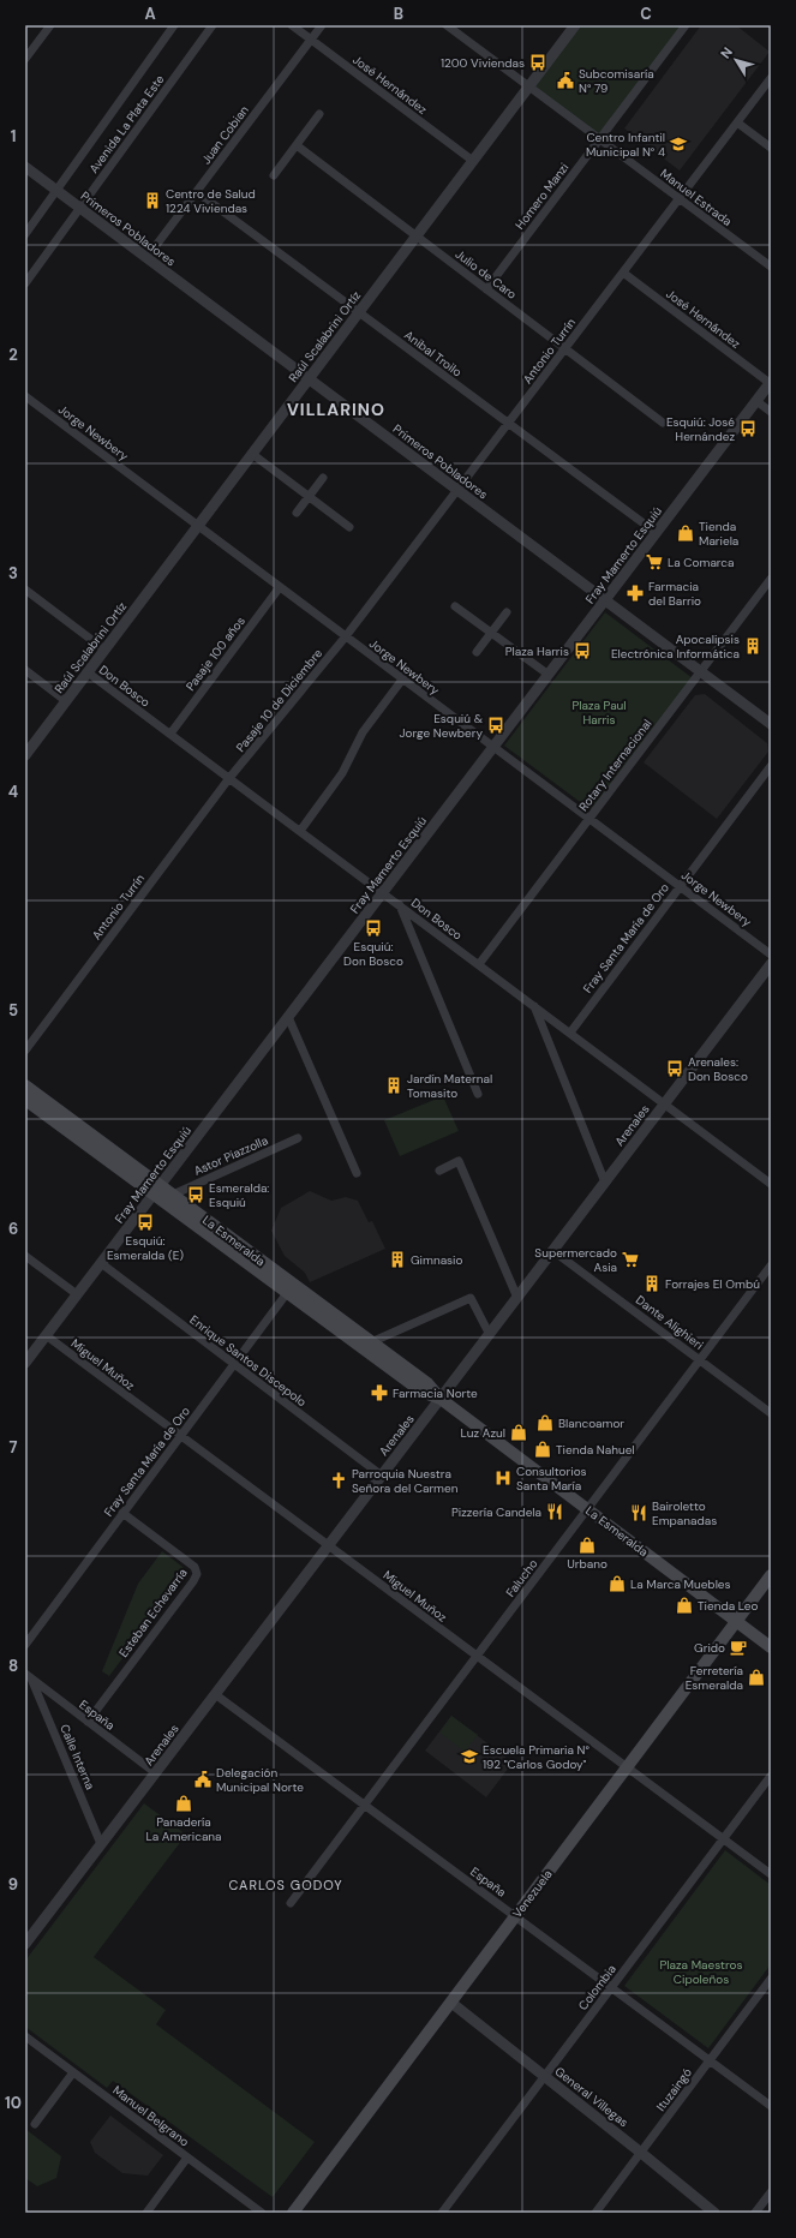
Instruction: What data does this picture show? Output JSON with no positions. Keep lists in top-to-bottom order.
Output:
{
  "streets": {
    "main road": ["La Esmeralda", "Venezuela"],
    "street": [
      "José Hernández",
      "Avenida La Plata Este",
      "Juan Cobian",
      "Homero Manzi",
      "Manuel Estrada",
      "Primeros Pobladores",
      "Julio de Caro",
      "Raúl Scalabrini Ortíz",
      "Antonio Turrín",
      "Anibal Troilo",
      "Jorge Newbery",
      "Fray Mamerto Esquiú",
      "Pasaje 100 años",
      "Don Bosco",
      "Pasaje 10 de Diciembre",
      "Rotary Internacional",
      "Fray Santa María de Oro",
      "Arenales",
      "Astor Piazzolla",
      "Dante Alighieri",
      "Enrique Santos Discepolo",
      "Miguel Muñoz",
      "Falucho",
      "Esteban Echevarría",
      "España",
      "Calle Interna",
      "Colombia",
      "Ituzaingó",
      "General Villegas",
      "Manuel Belgrano"
    ]
  },
  "crossings": [
    ["José Hernández", "Juan Cobian"],
    ["José Hernández", "Raúl Scalabrini Ortíz"],
    ["José Hernández", "Antonio Turrín"],
    ["José Hernández", "Fray Mamerto Esquiú"],
    ["Avenida La Plata Este", "Primeros Pobladores"],
    ["Juan Cobian", "Primeros Pobladores"],
    ["Juan Cobian", "Anibal Troilo"],
    ["Homero Manzi", "Manuel Estrada"],
    ["Homero Manzi", "Julio de Caro"],
    ["Manuel Estrada", "Raúl Scalabrini Ortíz"],
    ["Manuel Estrada", "Antonio Turrín"],
    ["Primeros Pobladores", "Raúl Scalabrini Ortíz"],
    ["Primeros Pobladores", "Antonio Turrín"],
    ["Primeros Pobladores", "Fray Mamerto Esquiú"],
    ["Primeros Pobladores", "Rotary Internacional"],
    ["Julio de Caro", "Raúl Scalabrini Ortíz"],
    ["Julio de Caro", "Antonio Turrín"],
    ["Raúl Scalabrini Ortíz", "Anibal Troilo"],
    ["Raúl Scalabrini Ortíz", "Jorge Newbery"],
    ["Raúl Scalabrini Ortíz", "Don Bosco"],
    ["Antonio Turrín", "Anibal Troilo"],
    ["Antonio Turrín", "Jorge Newbery"],
    ["Antonio Turrín", "Don Bosco"],
    ["Antonio Turrín", "Pasaje 10 de Diciembre"],
    ["Anibal Troilo", "Fray Mamerto Esquiú"],
    ["Jorge Newbery", "Fray Mamerto Esquiú"],
    ["Jorge Newbery", "Pasaje 100 años"],
    ["Jorge Newbery", "Pasaje 10 de Diciembre"],
    ["Jorge Newbery", "Rotary Internacional"],
    ["Jorge Newbery", "Fray Santa María de Oro"],
    ["Fray Mamerto Esquiú", "Don Bosco"],
    ["Fray Mamerto Esquiú", "La Esmeralda"],
    ["Fray Mamerto Esquiú", "Enrique Santos Discepolo"],
    ["Fray Mamerto Esquiú", "Miguel Muñoz"],
    ["Pasaje 100 años", "Don Bosco"],
    ["Don Bosco", "Pasaje 10 de Diciembre"],
    ["Don Bosco", "Rotary Internacional"],
    ["Don Bosco", "Fray Santa María de Oro"],
    ["Don Bosco", "Arenales"],
    ["Fray Santa María de Oro", "La Esmeralda"],
    ["Fray Santa María de Oro", "Enrique Santos Discepolo"],
    ["Fray Santa María de Oro", "Miguel Muñoz"],
    ["Fray Santa María de Oro", "Esteban Echevarría"],
    ["Arenales", "La Esmeralda"],
    ["Arenales", "Dante Alighieri"],
    ["Arenales", "Enrique Santos Discepolo"],
    ["Arenales", "Miguel Muñoz"],
    ["Arenales", "España"],
    ["Arenales", "Calle Interna"],
    ["Astor Piazzolla", "La Esmeralda"],
    ["La Esmeralda", "Falucho"],
    ["La Esmeralda", "Venezuela"],
    ["Dante Alighieri", "Falucho"],
    ["Miguel Muñoz", "Falucho"],
    ["Miguel Muñoz", "Venezuela"],
    ["Miguel Muñoz", "Colombia"],
    ["Falucho", "España"],
    ["Esteban Echevarría", "España"],
    ["España", "Calle Interna"],
    ["España", "Venezuela"],
    ["España", "Colombia"],
    ["España", "Ituzaingó"],
    ["Venezuela", "General Villegas"],
    ["Colombia", "General Villegas"],
    ["Ituzaingó", "General Villegas"]
  ],
  "districts": ["VILLARINO", "CARLOS GODOY"],
  "parks": ["Plaza Paul Harris", "Plaza Maestros Cipoleños"],
  "places": {
    "bus stop": [
      "1200 Viviendas",
      "Esquiú: José Hernández",
      "Plaza Harris",
      "Esquiú & Jorge Newbery",
      "Esquiú: Don Bosco",
      "Arenales: Don Bosco",
      "Esmeralda: Esquiú",
      "Esquiú: Esmeralda (E)"
    ],
    "public building": ["Subcomisaría N° 79", "Delegación Municipal Norte"],
    "school or university": ["Centro Infantil Municipal N° 4", "Escuela Primaria N° 192 \"Carlos Godoy\""],
    "building": [
      "Centro de Salud 1224 Viviendas",
      "Apocalipsis Electrónica Informática",
      "Jardín Maternal Tomasito",
      "Gimnasio",
      "Forrajes El Ombú"
    ],
    "shop": [
      "Tienda Mariela",
      "Blancoamor",
      "Luz Azul",
      "Tienda Nahuel",
      "Urbano",
      "La Marca Muebles",
      "Tienda Leo",
      "Ferretería Esmeralda",
      "Panadería La Americana"
    ],
    "supermarket": ["La Comarca", "Supermercado Asia"],
    "pharmacy": ["Farmacia del Barrio", "Farmacia Norte"],
    "hospital": ["Consultorios Santa María"],
    "church": ["Parroquia Nuestra Señora del Carmen"],
    "restaurant": ["Pizzería Candela", "Bairoletto Empanadas"],
    "cafe": ["Grido"]
  },
  "north": "top left",
  "grid": {
    "columns": ["A", "B", "C"],
    "rows": [
      "1",
      "2",
      "3",
      "4",
      "5",
      "6",
      "7",
      "8",
      "9",
      "10"
    ]
  }
}
